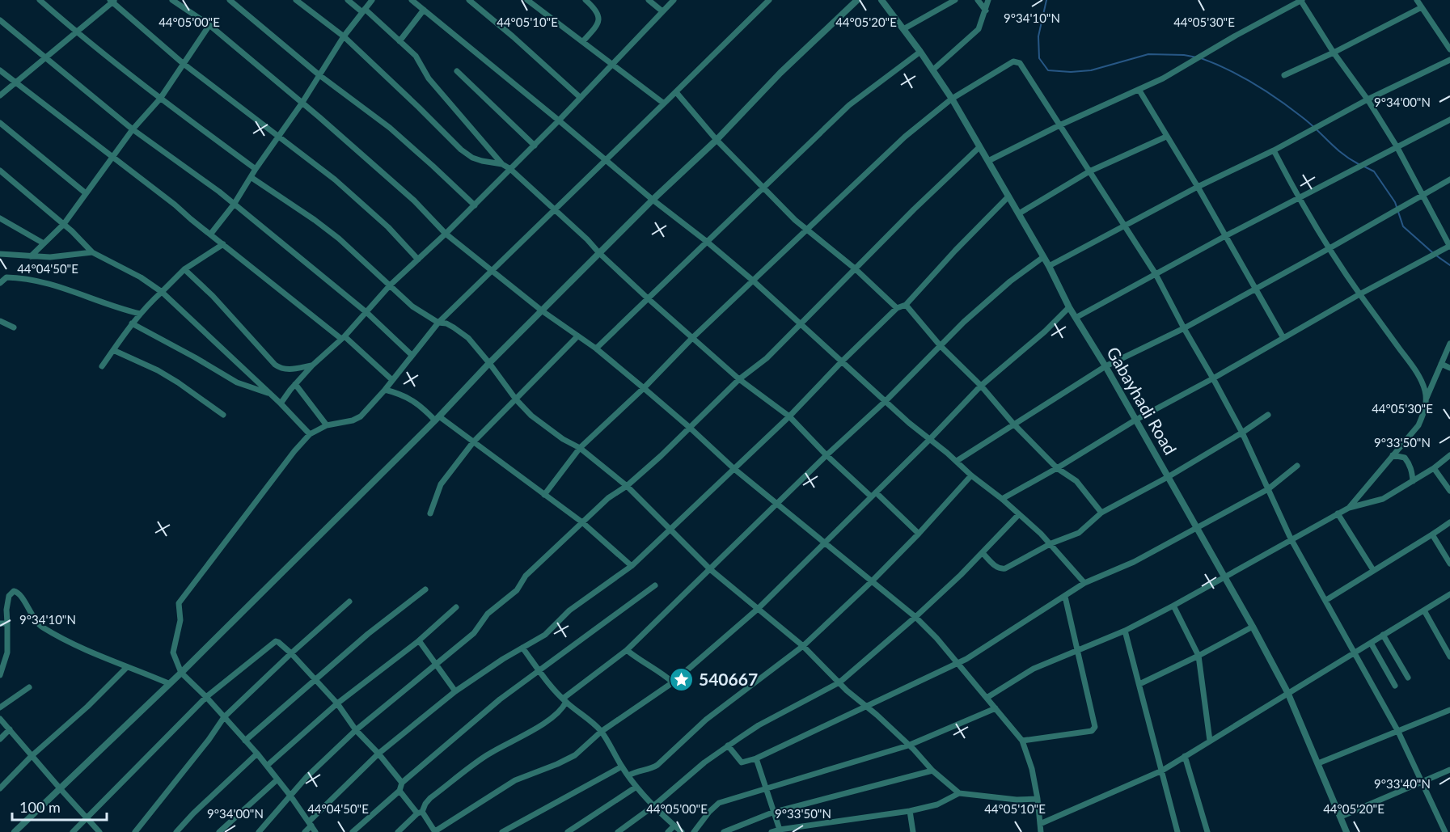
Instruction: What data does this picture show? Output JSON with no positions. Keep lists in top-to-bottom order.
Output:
{
  "streets": {
    "street": ["Gabayhadi Road"]
  },
  "places": {
    "place": ["540667"]
  },
  "scale_bar": "100 m",
  "coordinates": [
    "9°34'10\"N",
    "44°05'00\"E",
    "44°05'10\"E",
    "44°05'20\"E",
    "44°05'30\"E",
    "9°34'00\"N",
    "44°04'50\"E",
    "9°33'50\"N",
    "9°33'40\"N"
  ]
}
